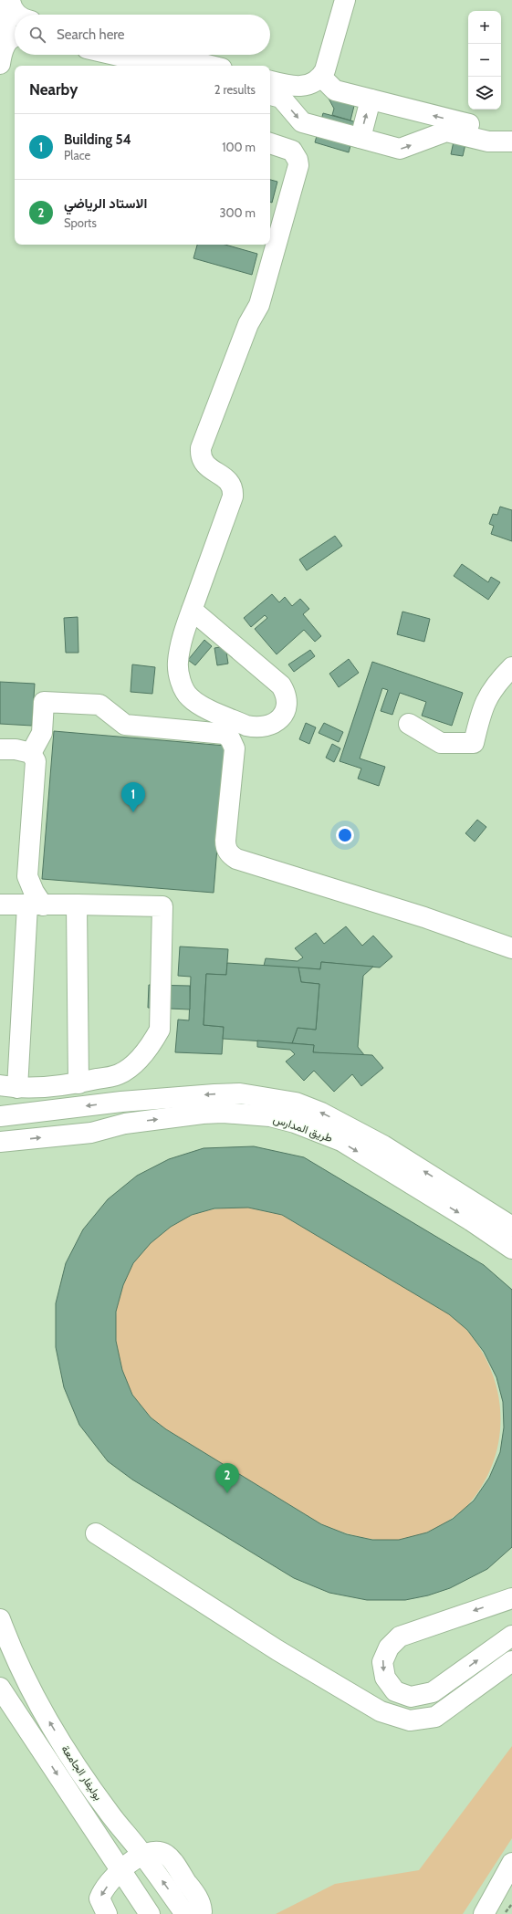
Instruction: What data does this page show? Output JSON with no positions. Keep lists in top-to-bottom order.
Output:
{
  "streets": {
    "street": ["طريق المدارس", "بوليفار الجامعة"]
  },
  "page": {
    "map_buttons": ["+", "−"],
    "search": "Search here",
    "heading": ["Nearby", "2 results"],
    "list": [
      {
        "mark": "1",
        "name": "Building 54",
        "note": "Place",
        "value": "100 m"
      },
      {
        "mark": "2",
        "name": "الاستاد الرياضي",
        "note": "Sports",
        "value": "300 m"
      }
    ],
    "pins": ["1", "2"]
  }
}
